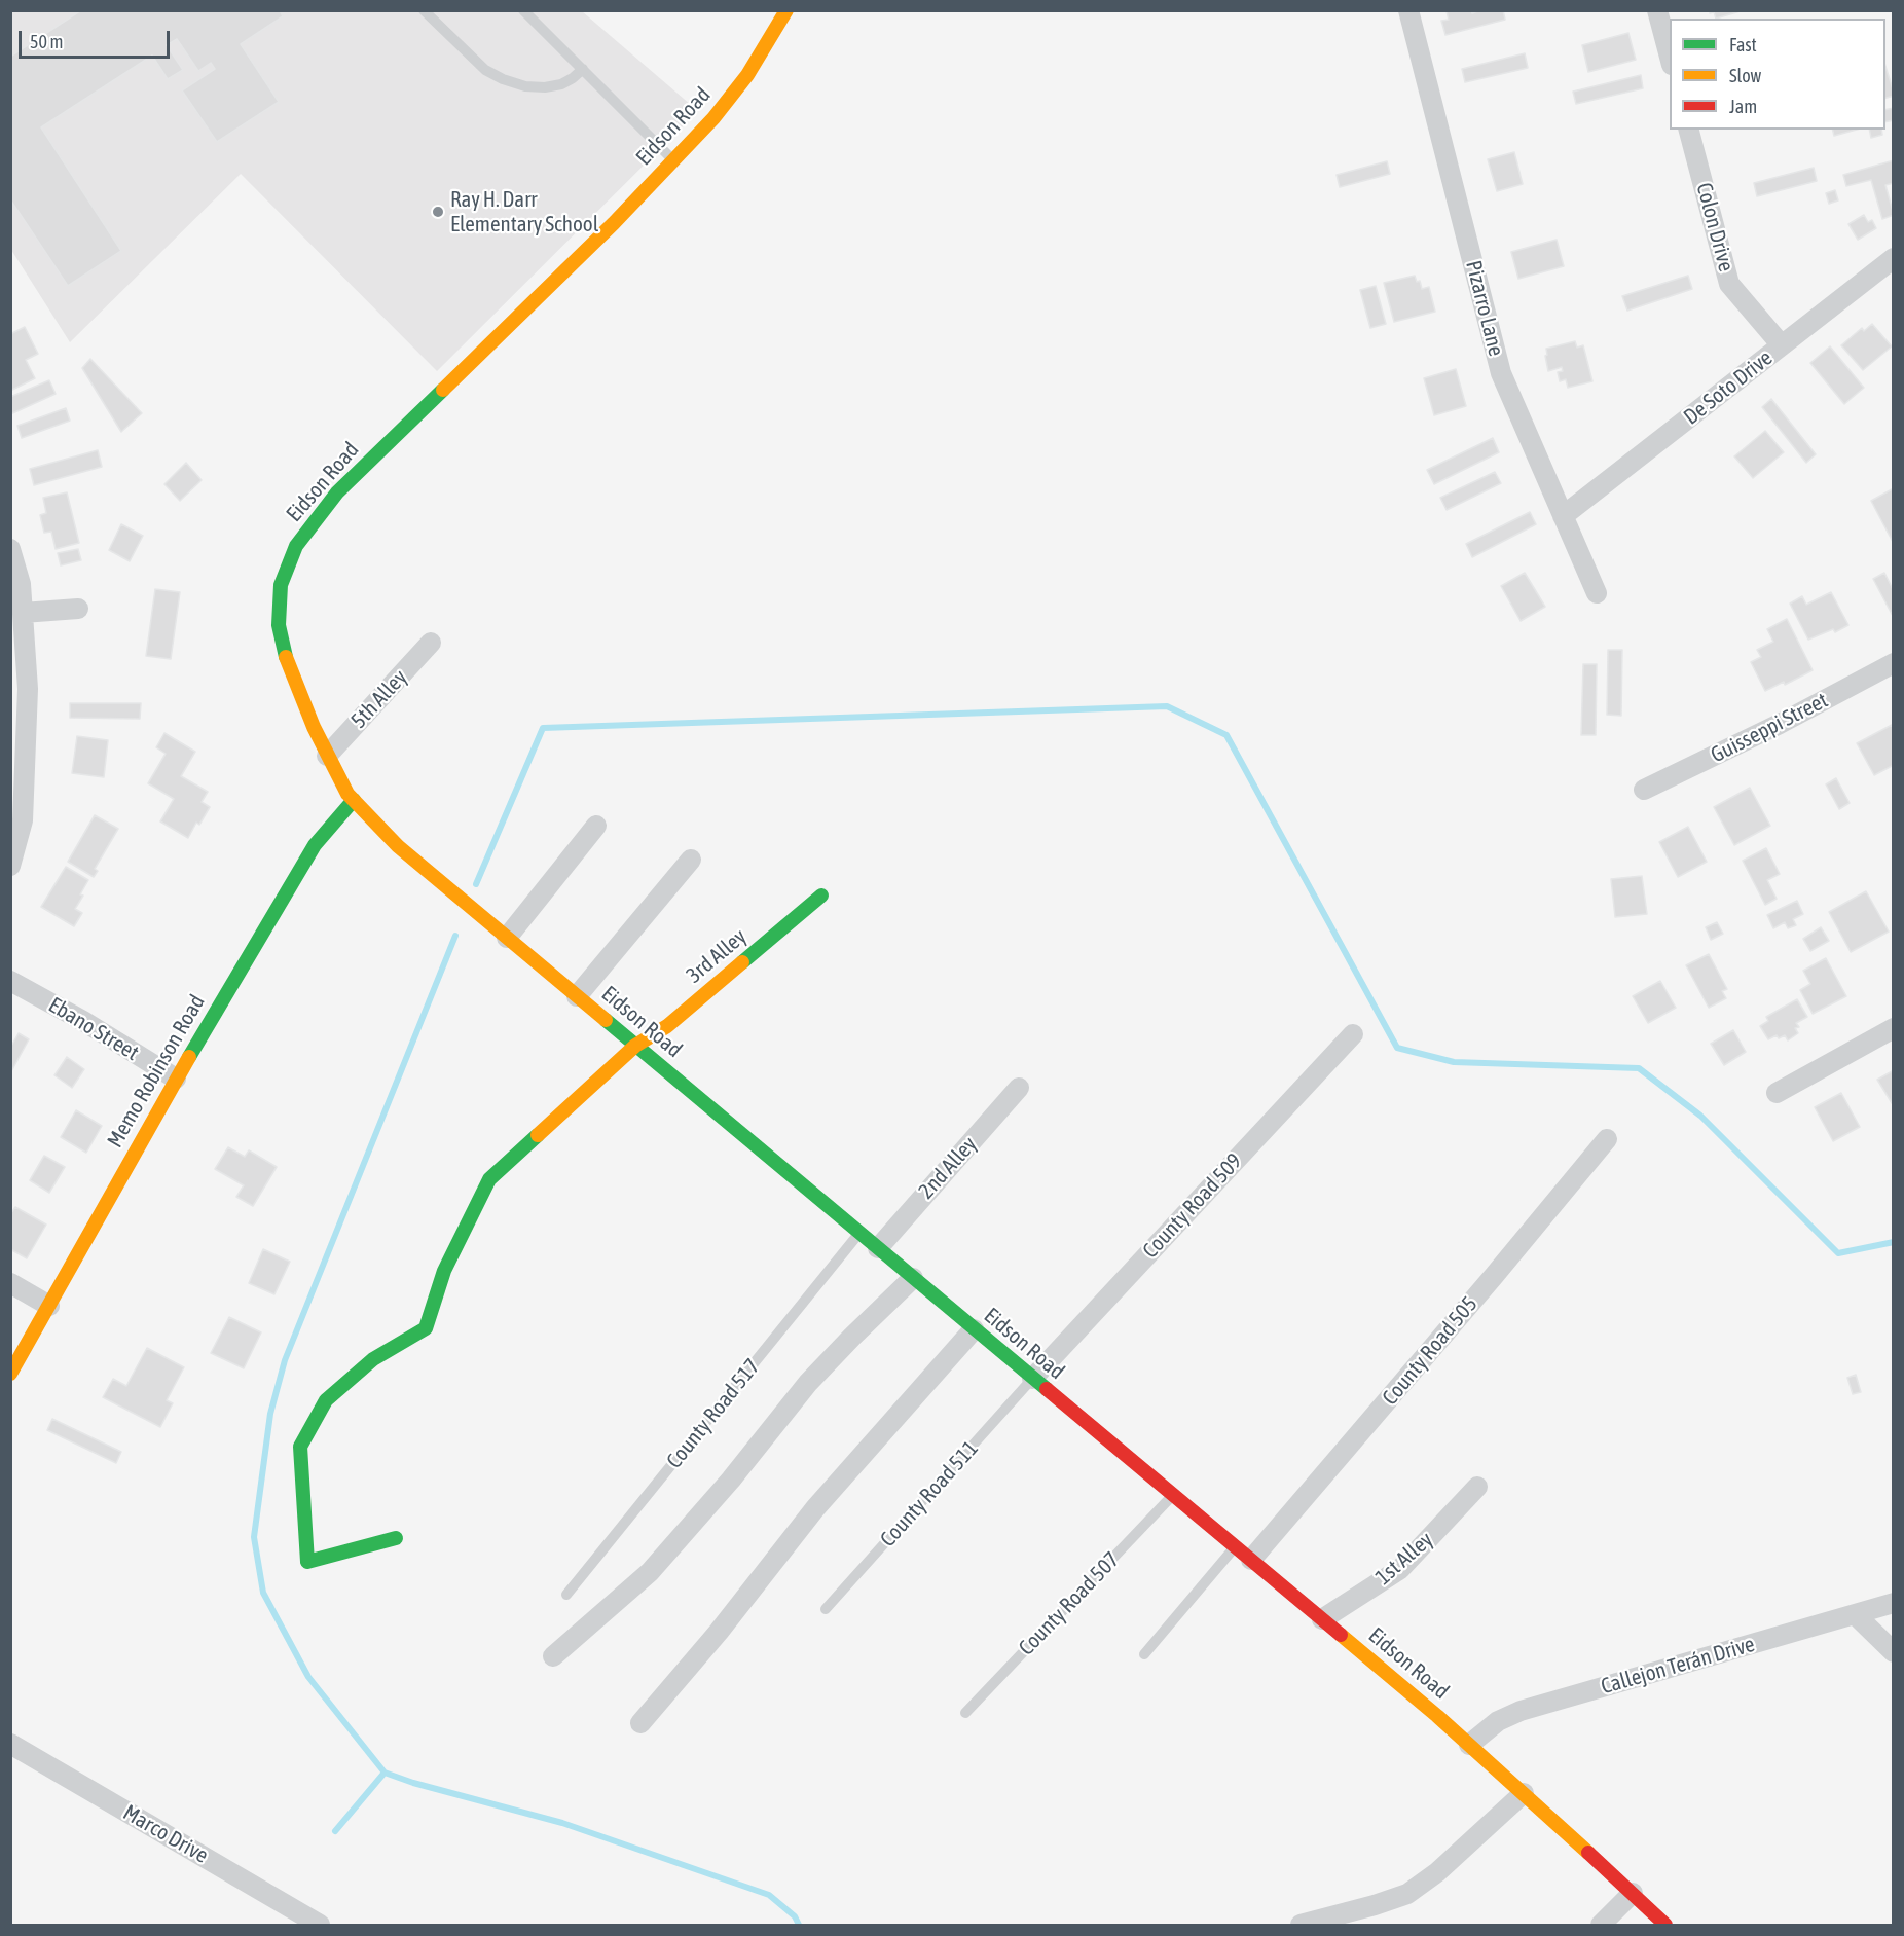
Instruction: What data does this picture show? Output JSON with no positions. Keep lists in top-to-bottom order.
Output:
{
  "streets": {
    "street": [
      "Eidson Road",
      "Colon Drive",
      "Pizarro Lane",
      "De Soto Drive",
      "5th Alley",
      "Guisseppi Street",
      "3rd Alley",
      "Ebano Street",
      "Memo Robinson Road",
      "2nd Alley",
      "County Road 509",
      "County Road 505",
      "1st Alley",
      "Callejon Terán Drive",
      "Marco Drive"
    ],
    "lane": ["County Road 517", "County Road 511", "County Road 507"]
  },
  "crossings": [
    ["Eidson Road", "5th Alley"],
    ["Eidson Road", "3rd Alley"],
    ["Eidson Road", "Memo Robinson Road"],
    ["Eidson Road", "2nd Alley"],
    ["Eidson Road", "County Road 509"],
    ["Eidson Road", "County Road 505"],
    ["Eidson Road", "County Road 517"],
    ["Eidson Road", "County Road 511"],
    ["Eidson Road", "1st Alley"],
    ["Eidson Road", "County Road 507"],
    ["Eidson Road", "Callejon Terán Drive"],
    ["Colon Drive", "De Soto Drive"],
    ["Pizarro Lane", "De Soto Drive"],
    ["Ebano Street", "Memo Robinson Road"],
    ["County Road 509", "County Road 511"]
  ],
  "places": ["Ray H. Darr Elementary School"],
  "legend": ["Fast", "Slow", "Jam"],
  "scale_bar": "50 m"
}
